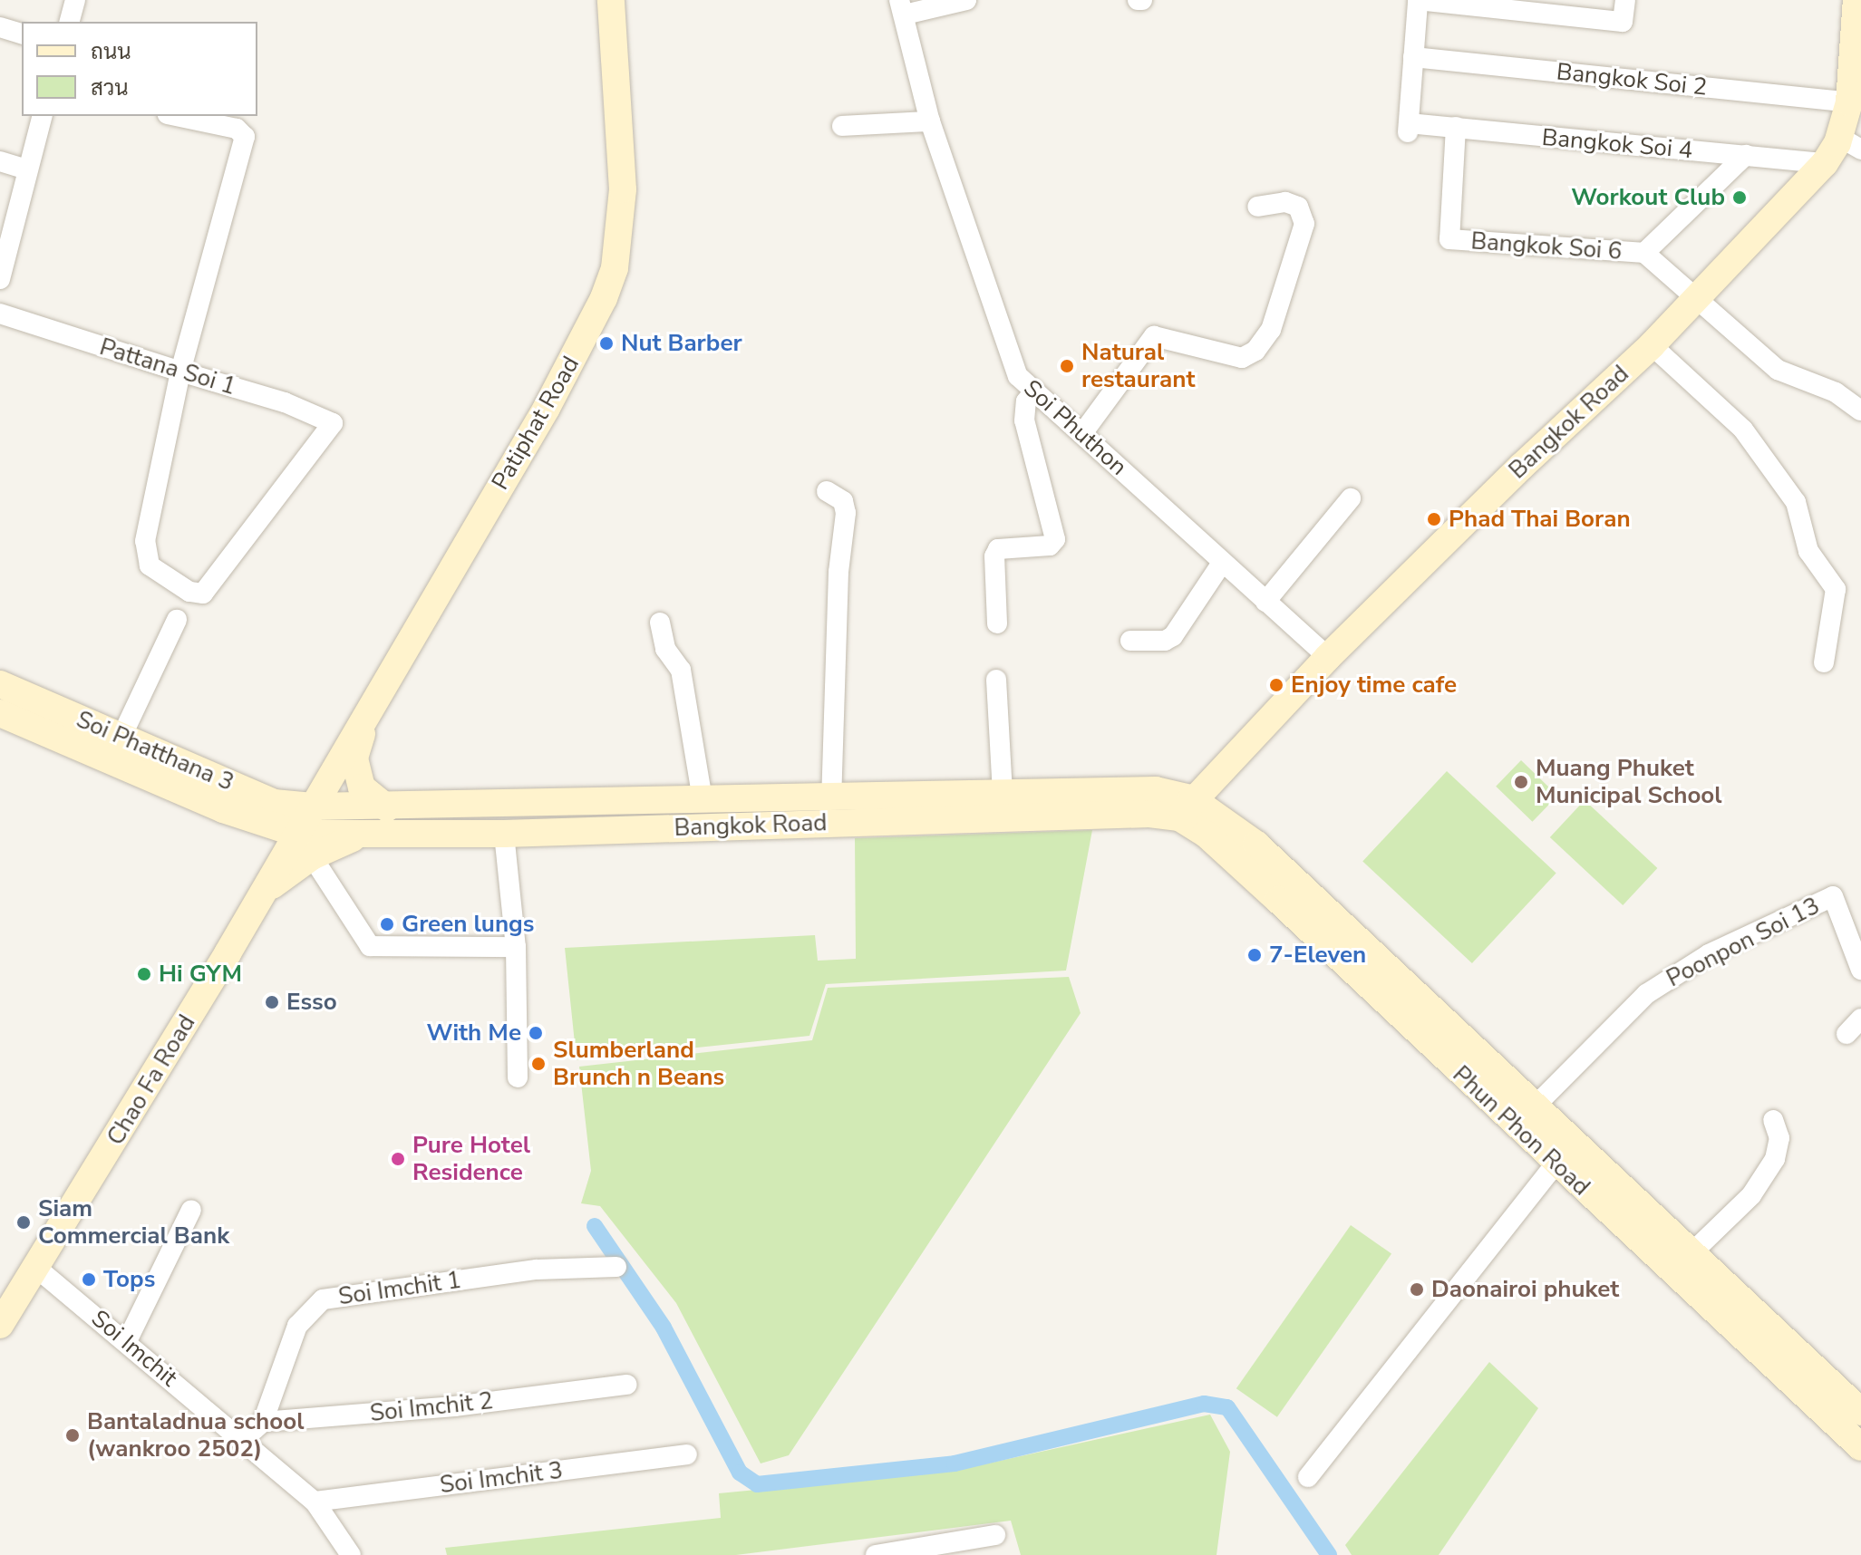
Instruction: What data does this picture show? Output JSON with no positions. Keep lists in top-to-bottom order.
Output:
{
  "streets": {
    "main road": [
      "Bangkok Road",
      "Patiphat Road",
      "Soi Phatthana 3",
      "Chao Fa Road",
      "Phun Phon Road"
    ],
    "street": [
      "Bangkok Soi 2",
      "Bangkok Soi 4",
      "Bangkok Soi 6",
      "Pattana Soi 1",
      "Soi Phuthon",
      "Poonpon Soi 13",
      "Soi Imchit 1",
      "Soi Imchit",
      "Soi Imchit 2",
      "Soi Imchit 3"
    ]
  },
  "crossings": [
    ["Bangkok Soi 2", "Bangkok Soi 4"],
    ["Bangkok Soi 2", "Bangkok Road"],
    ["Bangkok Soi 4", "Bangkok Soi 6"],
    ["Bangkok Soi 4", "Bangkok Road"],
    ["Bangkok Soi 6", "Bangkok Road"],
    ["Bangkok Road", "Patiphat Road"],
    ["Bangkok Road", "Soi Phuthon"],
    ["Bangkok Road", "Soi Phatthana 3"],
    ["Bangkok Road", "Chao Fa Road"],
    ["Bangkok Road", "Phun Phon Road"],
    ["Patiphat Road", "Soi Phatthana 3"],
    ["Patiphat Road", "Chao Fa Road"],
    ["Soi Phatthana 3", "Chao Fa Road"],
    ["Poonpon Soi 13", "Phun Phon Road"],
    ["Chao Fa Road", "Soi Imchit"],
    ["Soi Imchit 1", "Soi Imchit 2"],
    ["Soi Imchit", "Soi Imchit 3"]
  ],
  "places": [
    "Workout Club",
    "Nut Barber",
    "Natural restaurant",
    "Phad Thai Boran",
    "Enjoy time cafe",
    "Muang Phuket Municipal School",
    "Green lungs",
    "7-Eleven",
    "Hi GYM",
    "Esso",
    "With Me",
    "Slumberland Brunch n Beans",
    "Pure Hotel Residence",
    "Siam Commercial Bank",
    "Tops",
    "Daonairoi phuket",
    "Bantaladnua school (wankroo 2502)"
  ],
  "legend": ["ถนน", "สวน"]
}
